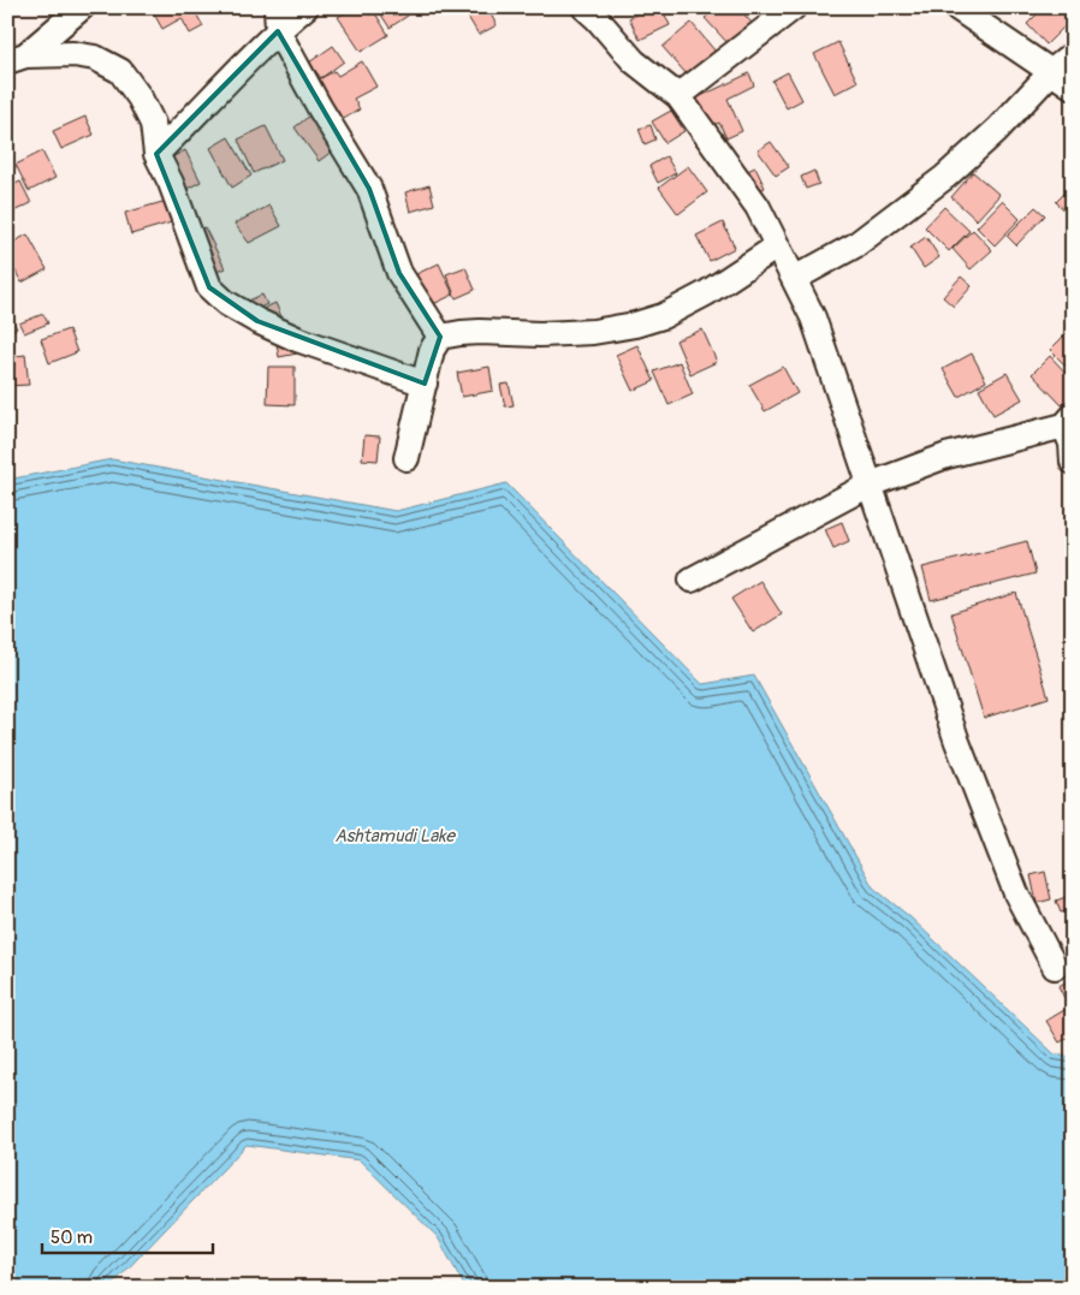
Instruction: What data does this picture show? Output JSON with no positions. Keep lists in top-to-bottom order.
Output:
{
  "water": ["Ashtamudi Lake"],
  "scale_bar": "50 m"
}
